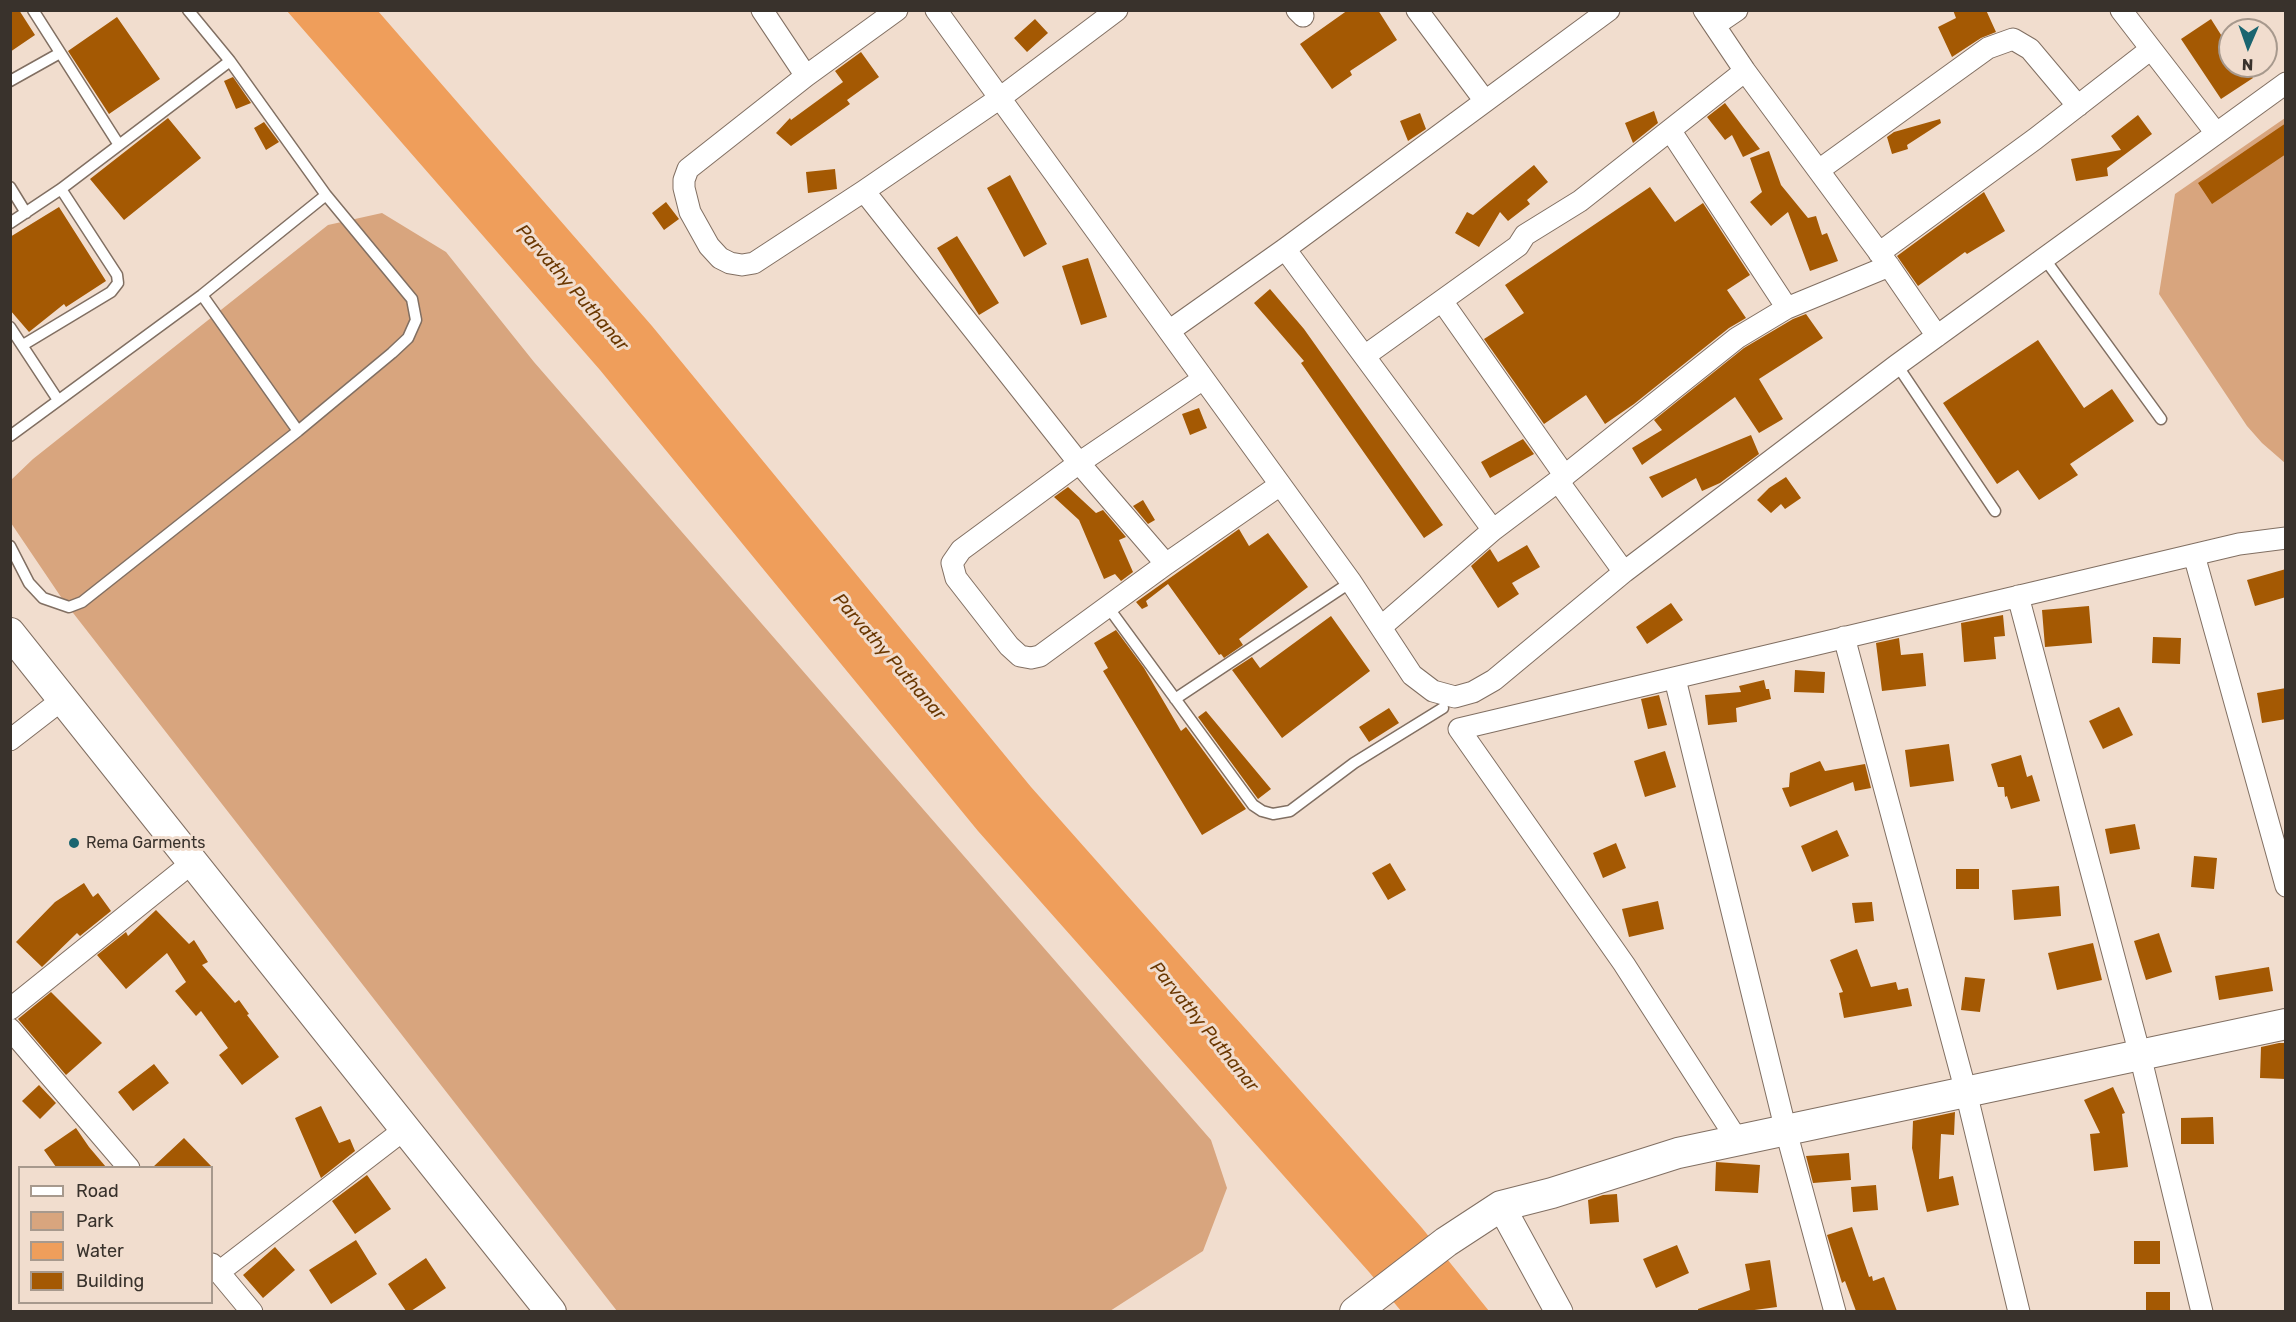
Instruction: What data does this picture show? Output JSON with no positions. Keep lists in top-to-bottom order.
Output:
{
  "water": ["Parvathy Puthanar"],
  "places": ["Rema Garments"],
  "legend": [
    "Road",
    "Park",
    "Water",
    "Building"
  ],
  "north": "bottom"
}
